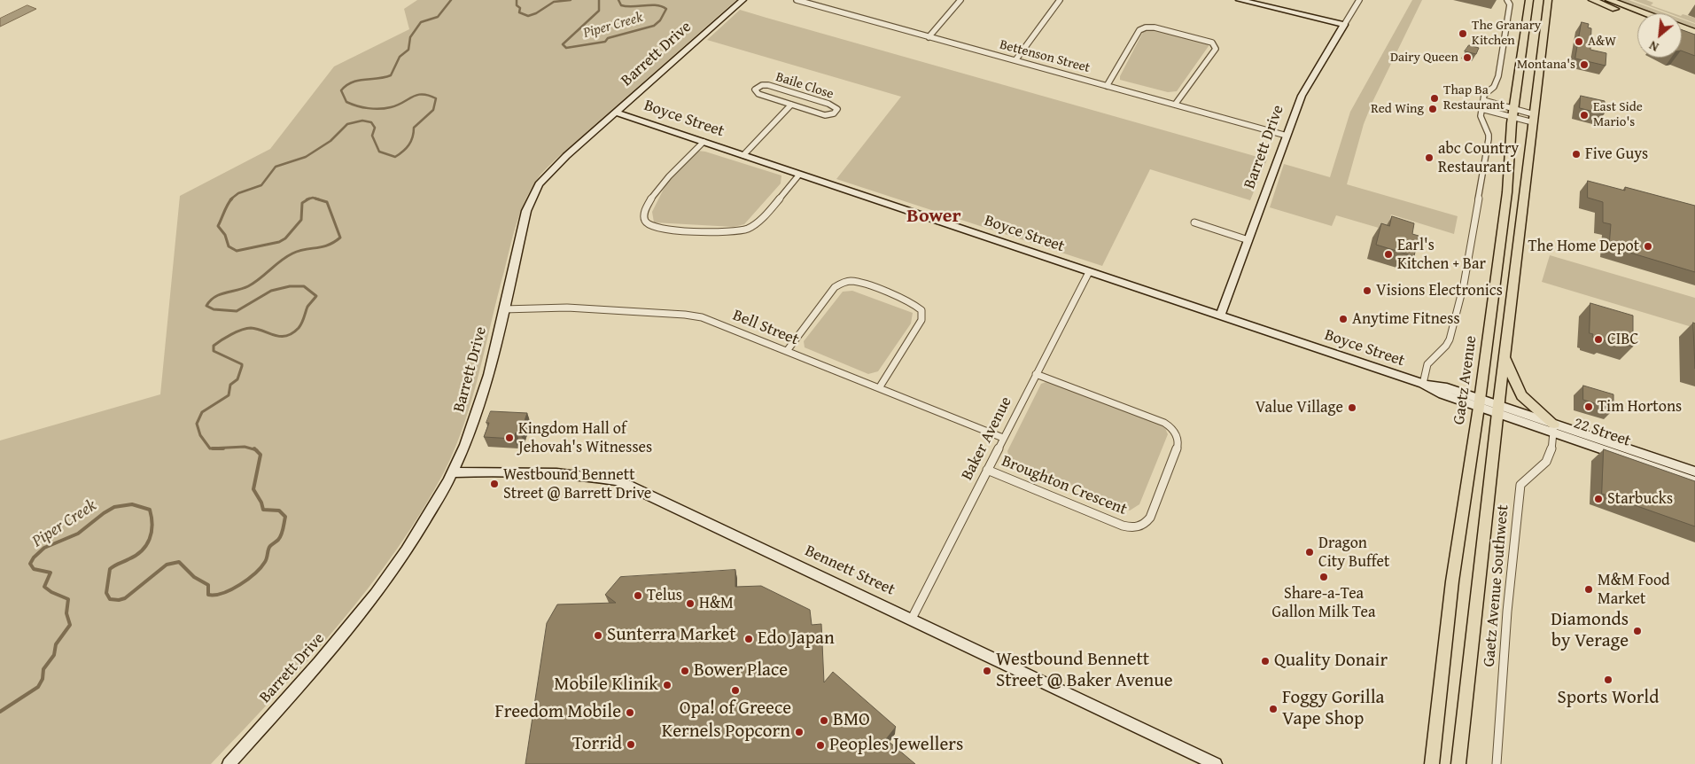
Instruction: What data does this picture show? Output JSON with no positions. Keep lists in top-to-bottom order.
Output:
{
  "streets": {
    "main road": ["Gaetz Avenue"],
    "street": [
      "Barrett Drive",
      "Bettenson Street",
      "Baile Close",
      "Boyce Street",
      "Bell Street",
      "22 Street",
      "Baker Avenue",
      "Broughton Crescent",
      "Bennett Street",
      "Gaetz Avenue Southwest"
    ]
  },
  "crossings": [
    ["Barrett Drive", "Bettenson Street"],
    ["Barrett Drive", "Boyce Street"],
    ["Barrett Drive", "Bell Street"],
    ["Barrett Drive", "Bennett Street"],
    ["Baile Close", "Boyce Street"],
    ["Boyce Street", "Gaetz Avenue"],
    ["Boyce Street", "22 Street"],
    ["Boyce Street", "Baker Avenue"],
    ["Bell Street", "Baker Avenue"],
    ["22 Street", "Gaetz Avenue Southwest"],
    ["Baker Avenue", "Broughton Crescent"],
    ["Baker Avenue", "Bennett Street"]
  ],
  "districts": ["Bower"],
  "water": ["Piper Creek"],
  "places": [
    "The Granary Kitchen",
    "A&W",
    "Dairy Queen",
    "Montana's",
    "Thap Ba Restaurant",
    "Red Wing",
    "East Side Mario's",
    "Five Guys",
    "abc Country Restaurant",
    "The Home Depot",
    "Earl's Kitchen + Bar",
    "Visions Electronics",
    "Anytime Fitness",
    "CIBC",
    "Tim Hortons",
    "Value Village",
    "Kingdom Hall of Jehovah's Witnesses",
    "Westbound Bennett Street @ Barrett Drive",
    "Starbucks",
    "Dragon City Buffet",
    "Share-a-Tea Gallon Milk Tea",
    "M&M Food Market",
    "Telus",
    "H&M",
    "Diamonds by Verage",
    "Sunterra Market",
    "Edo Japan",
    "Quality Donair",
    "Bower Place",
    "Westbound Bennett Street @ Baker Avenue",
    "Sports World",
    "Mobile Klinik",
    "Opa! of Greece",
    "Foggy Gorilla Vape Shop",
    "Freedom Mobile",
    "BMO",
    "Kernels Popcorn",
    "Torrid",
    "Peoples Jewellers"
  ],
  "north": "bottom left"
}
